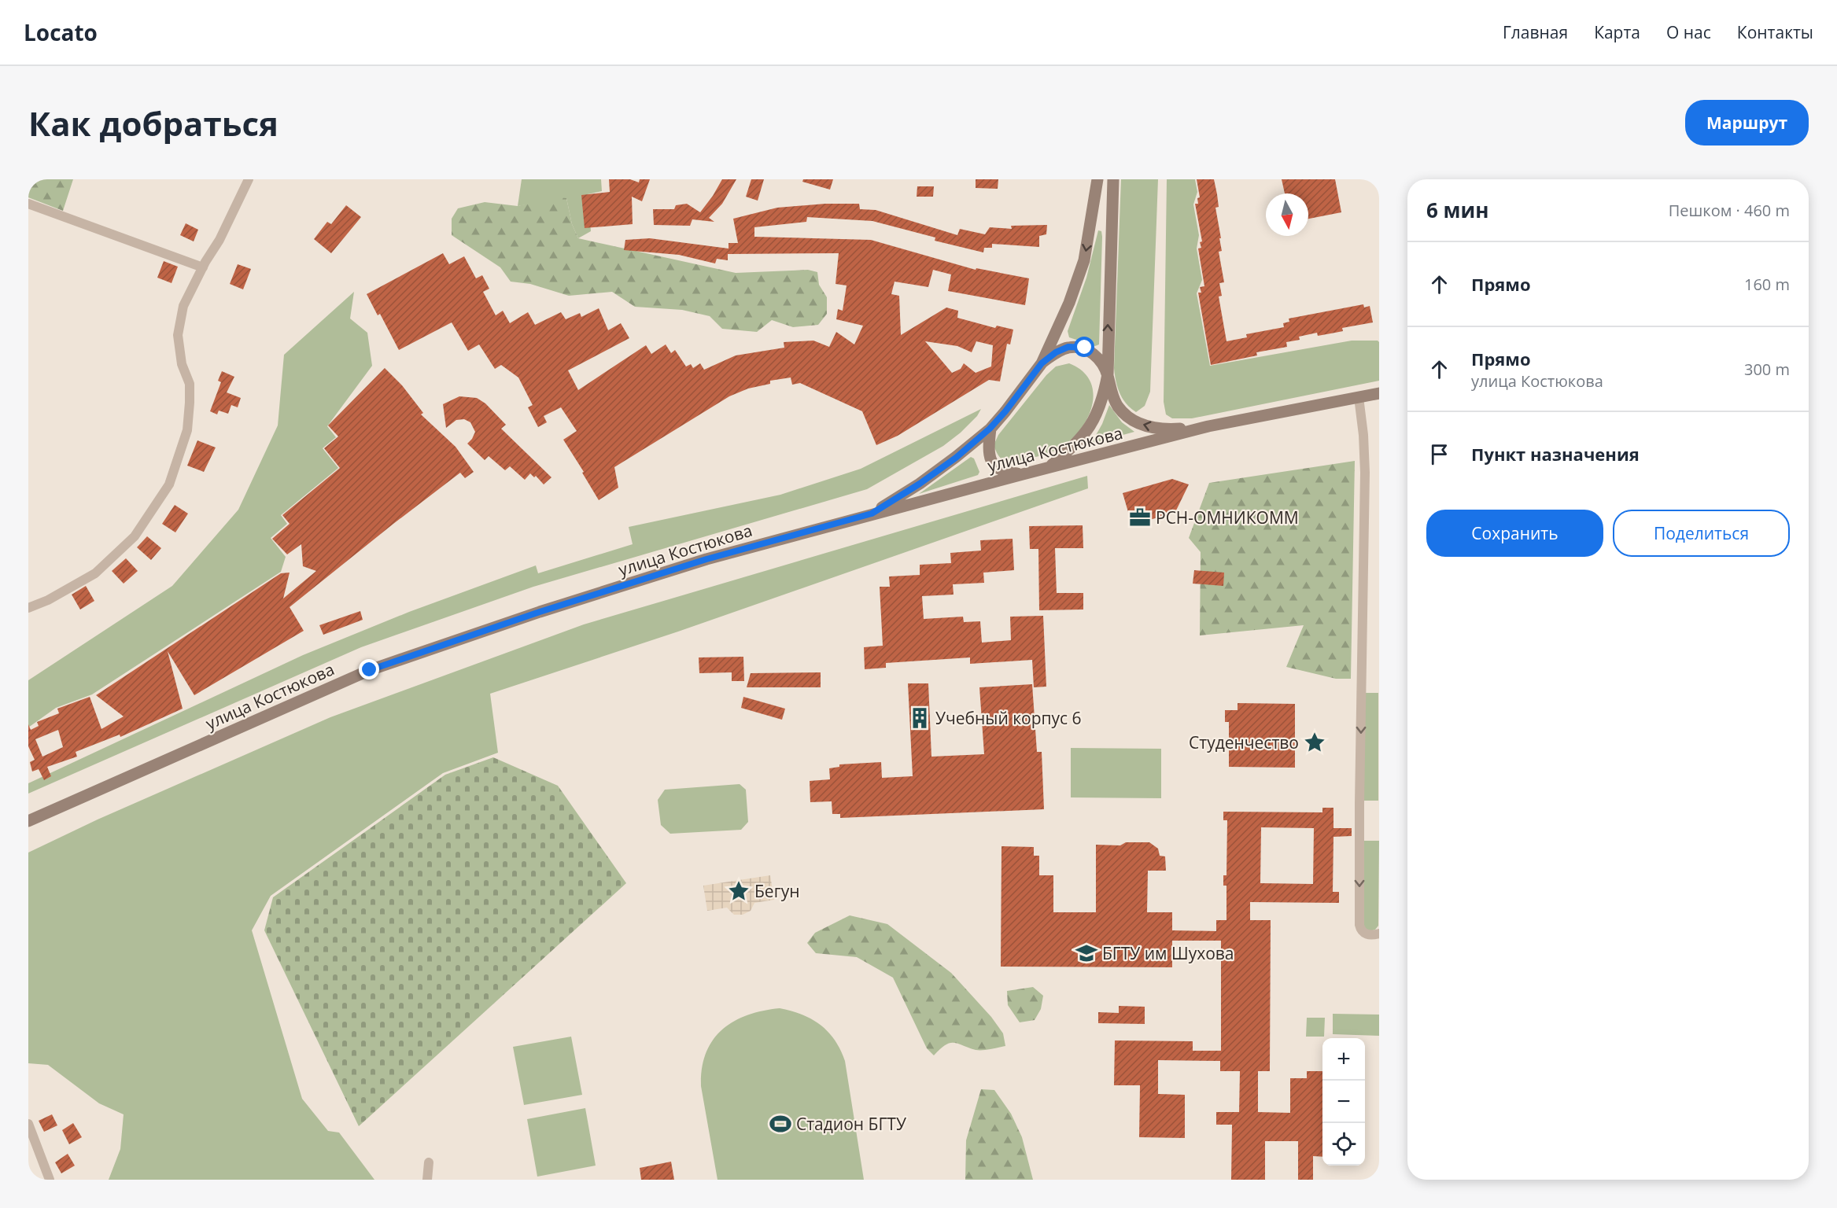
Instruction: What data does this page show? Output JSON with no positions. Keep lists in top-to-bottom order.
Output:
{
  "streets": {
    "main road": ["улица Костюкова"]
  },
  "places": {
    "office": ["РСН-ОМНИКОММ"],
    "building": ["Учебный корпус 6"],
    "place": ["Студенчество", "Бегун"],
    "school or university": ["БГТУ им Шухова"],
    "sports": ["Стадион БГТУ"]
  },
  "north": "bottom",
  "page": {
    "header": "Locato",
    "nav": [
      "Главная",
      "Карта",
      "О нас",
      "Контакты"
    ],
    "buttons": [
      "Маршрут",
      ["Сохранить", "Поделиться"]
    ],
    "title": "Как добраться",
    "heading": ["6 мин", "Пешком · 460 m"],
    "list": [
      ["Прямо", "160 m"],
      ["Прямо", "улица Костюкова", "300 m"],
      "Пункт назначения"
    ],
    "map_buttons": ["+", "−"]
  }
}
